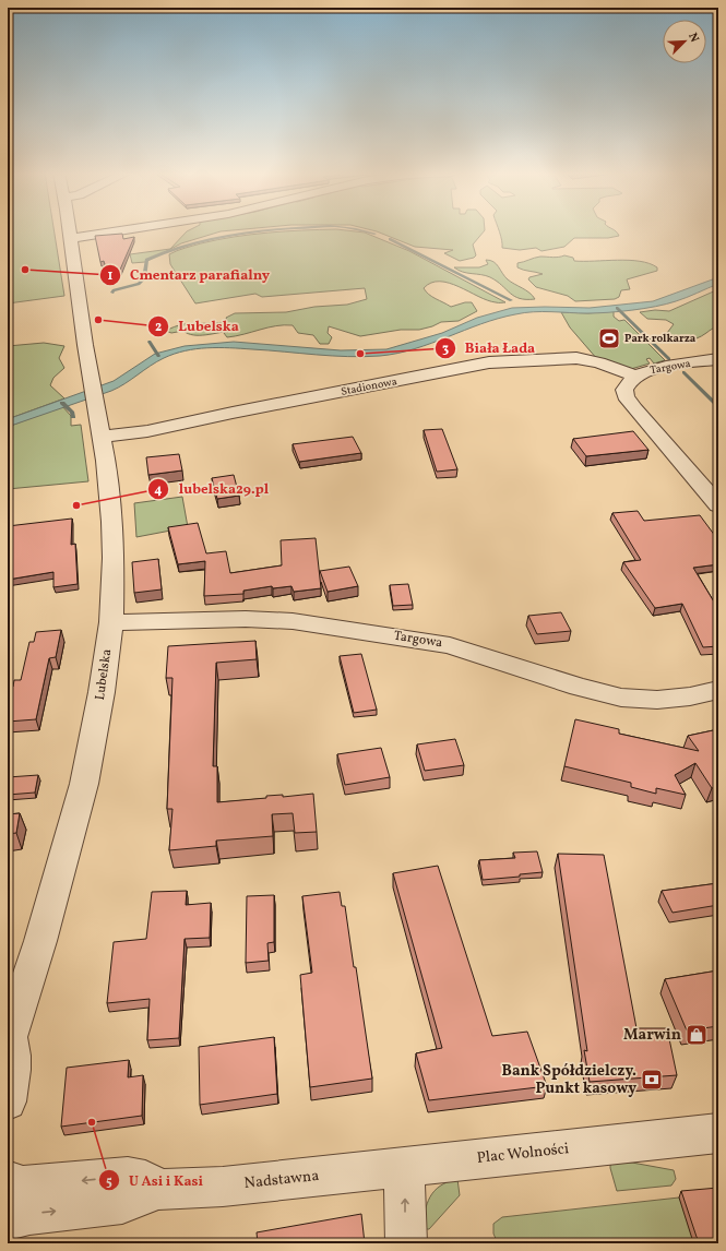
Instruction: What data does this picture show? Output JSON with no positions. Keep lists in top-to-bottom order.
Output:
{
  "streets": {
    "street": [
      "Targowa",
      "Stadionowa",
      "Lubelska",
      "Plac Wolności",
      "Nadstawna"
    ]
  },
  "crossings": [
    ["Targowa", "Stadionowa"],
    ["Targowa", "Lubelska"],
    ["Stadionowa", "Lubelska"],
    ["Plac Wolności", "Nadstawna"]
  ],
  "places": {
    "other": [
      "Cmentarz parafialny",
      "Lubelska",
      "Biała Łada",
      "lubelska29.pl",
      "U Asi i Kasi"
    ],
    "sports": ["Park rolkarza"],
    "shop": ["Marwin"],
    "bank": ["Bank Spółdzielczy. Punkt kasowy"]
  },
  "north": "top right"
}
